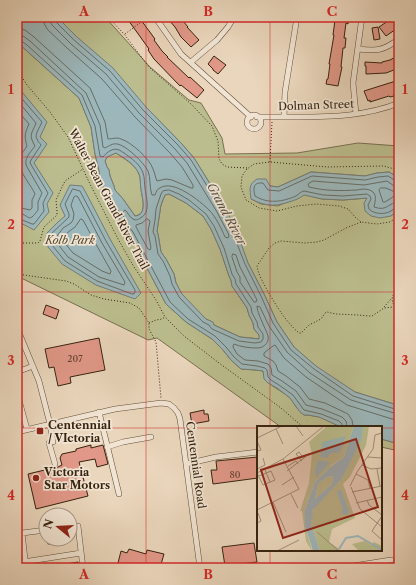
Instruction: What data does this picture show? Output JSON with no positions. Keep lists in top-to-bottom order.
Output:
{
  "streets": {
    "street": ["Dolman Street", "Centennial Road"],
    "path": ["Walter Bean Grand River Trail"]
  },
  "water": ["Grand River"],
  "parks": ["Kolb Park"],
  "places": {
    "transit": ["Centennial / VIctoria"],
    "other": ["Victoria Star Motors"]
  },
  "house_numbers": ["207", "80"],
  "north": "left",
  "grid": {
    "columns": ["A", "B", "C"],
    "rows": [
      "1",
      "2",
      "3",
      "4"
    ]
  }
}
